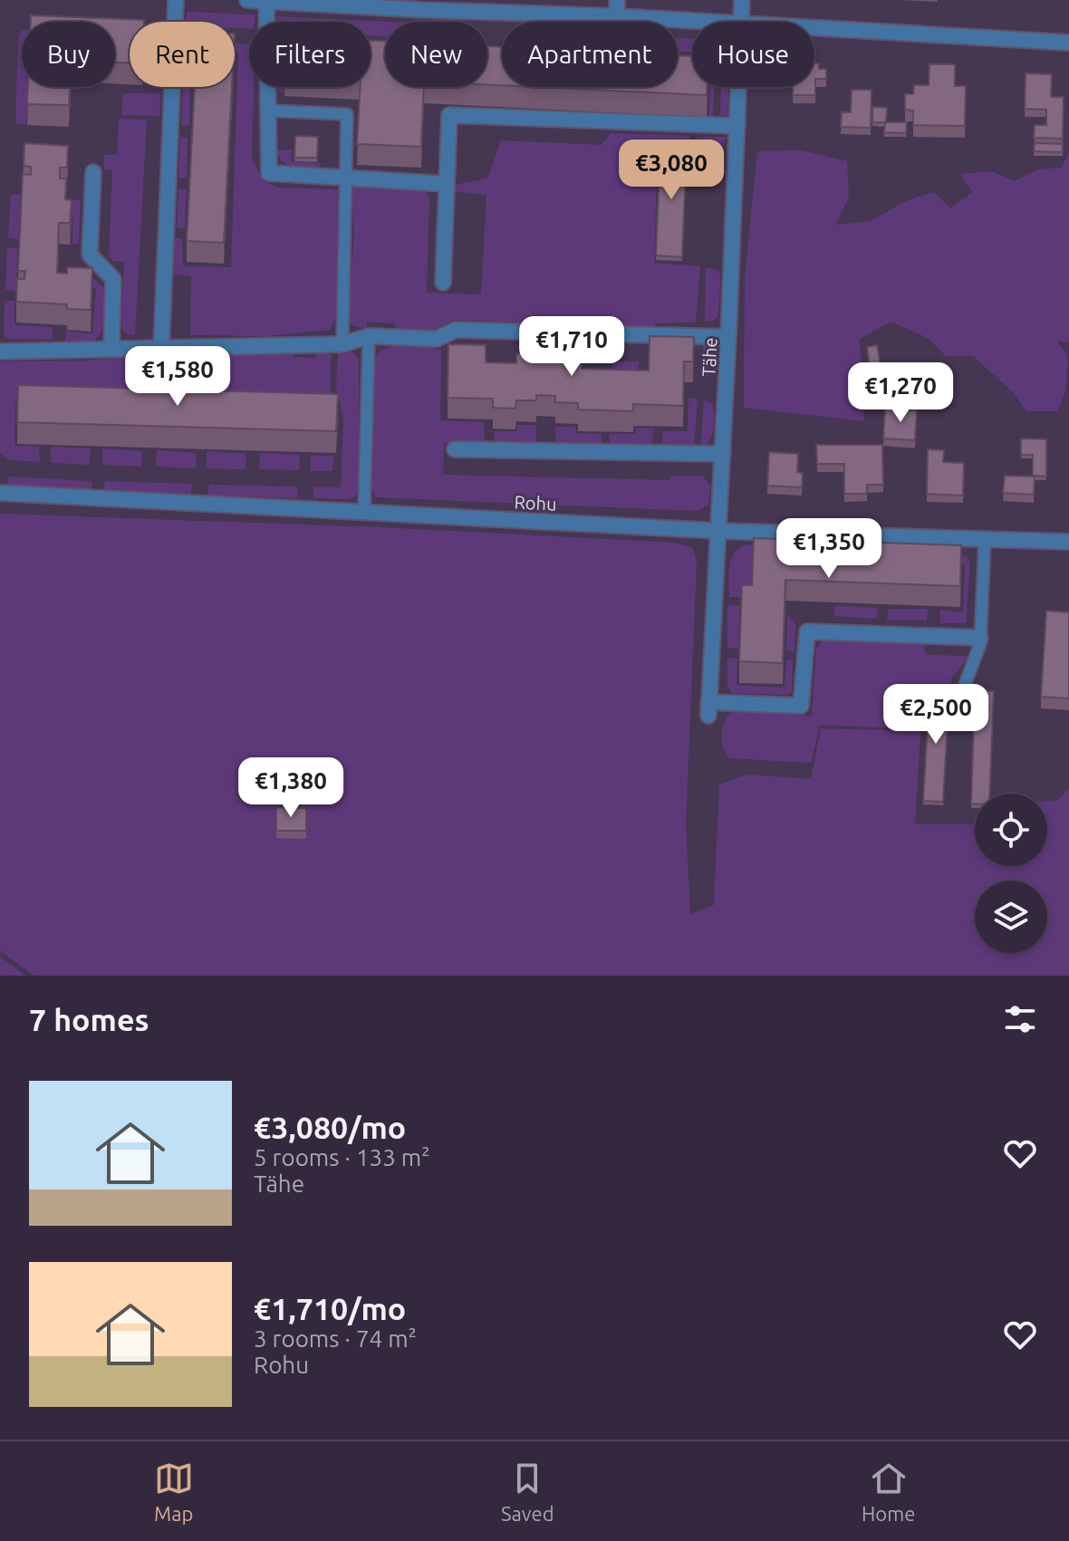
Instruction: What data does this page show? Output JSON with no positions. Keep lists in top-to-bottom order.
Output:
{
  "streets": {
    "street": ["Tähe", "Rohu"]
  },
  "crossings": [
    ["Tähe", "Rohu"]
  ],
  "page": {
    "chip": [
      "Buy",
      "Rent",
      "Filters",
      "New",
      "Apartment",
      "House"
    ],
    "price": [
      "€3,080",
      "€1,710",
      "€1,580",
      "€1,270",
      "€1,350",
      "€2,500",
      "€1,380"
    ],
    "heading": "7 homes",
    "list": [
      {
        "name": "€3,080/mo",
        "note": "5 rooms · 133 m² · Tähe"
      },
      {
        "name": "€1,710/mo",
        "note": "3 rooms · 74 m² · Rohu"
      }
    ],
    "tabs": ["Map", "Saved", "Home"]
  }
}
